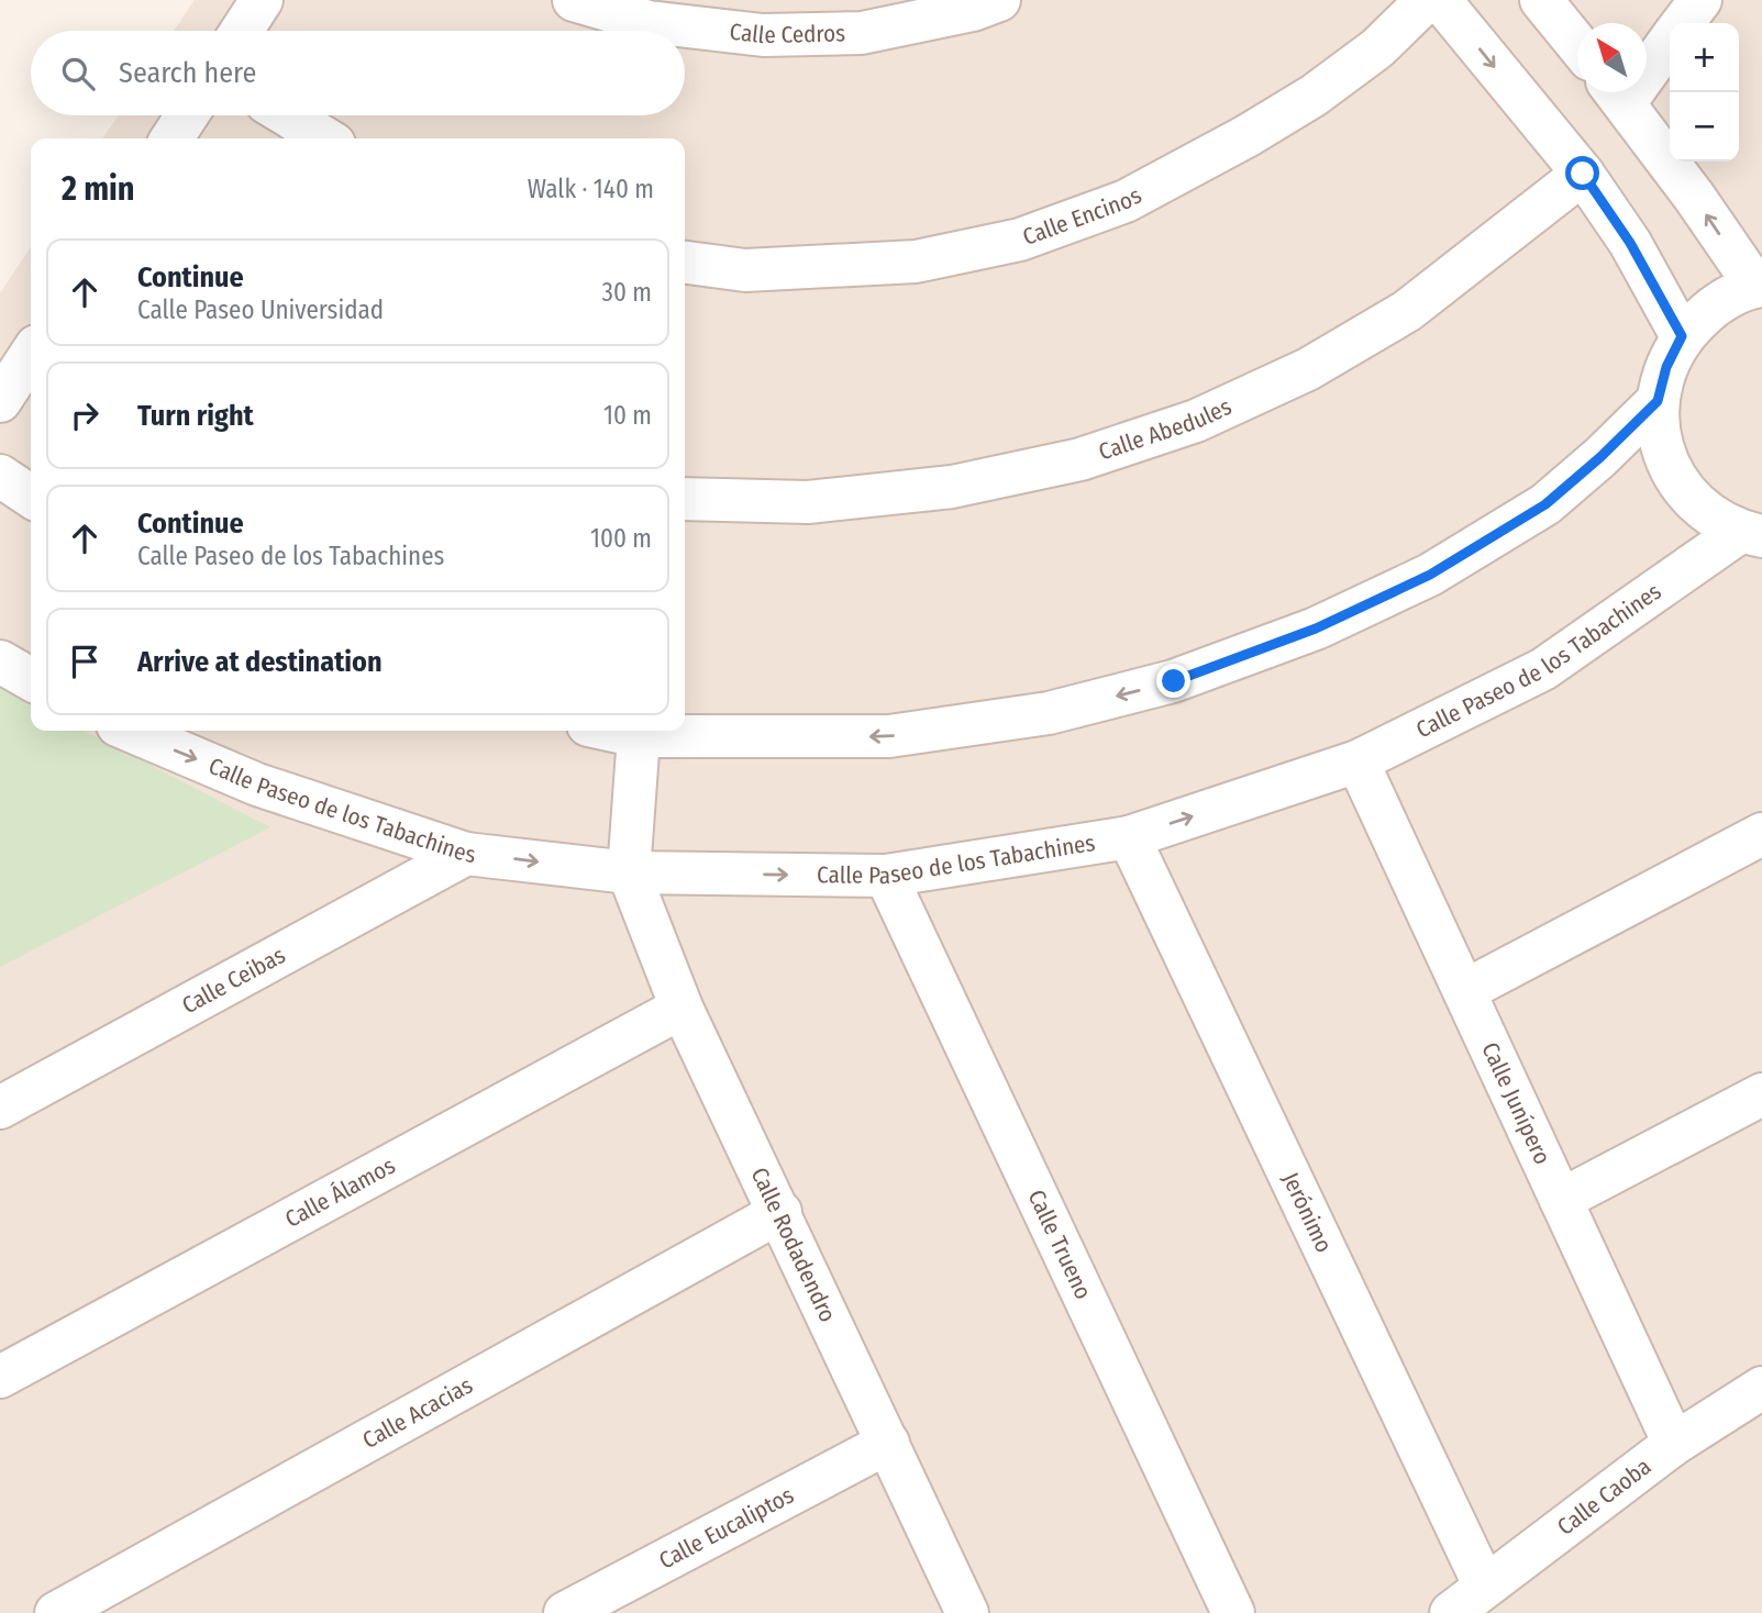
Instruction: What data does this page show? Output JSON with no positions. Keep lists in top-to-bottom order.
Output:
{
  "streets": {
    "street": [
      "Calle Cedros",
      "Calle Encinos",
      "Calle Abedules",
      "Calle Paseo de los Tabachines",
      "Calle Ceibas",
      "Calle Junípero",
      "Calle Álamos",
      "Jerónimo",
      "Calle Rodadendro",
      "Calle Trueno",
      "Calle Acacias",
      "Calle Caoba",
      "Calle Eucaliptos"
    ]
  },
  "crossings": [
    ["Calle Paseo de los Tabachines", "Calle Ceibas"],
    ["Calle Paseo de los Tabachines", "Calle Junípero"],
    ["Calle Paseo de los Tabachines", "Jerónimo"],
    ["Calle Paseo de los Tabachines", "Calle Rodadendro"],
    ["Calle Paseo de los Tabachines", "Calle Trueno"],
    ["Calle Junípero", "Calle Caoba"],
    ["Calle Álamos", "Calle Rodadendro"],
    ["Jerónimo", "Calle Caoba"],
    ["Calle Rodadendro", "Calle Acacias"],
    ["Calle Rodadendro", "Calle Eucaliptos"]
  ],
  "one_way": ["Calle Paseo de los Tabachines"],
  "north": "top left",
  "page": {
    "map_buttons": ["+", "−"],
    "search": "Search here",
    "heading": ["2 min", "Walk · 140 m"],
    "list": [
      ["Continue", "Calle Paseo Universidad", "30 m"],
      ["Turn right", "10 m"],
      ["Continue", "Calle Paseo de los Tabachines", "100 m"],
      "Arrive at destination"
    ]
  }
}
